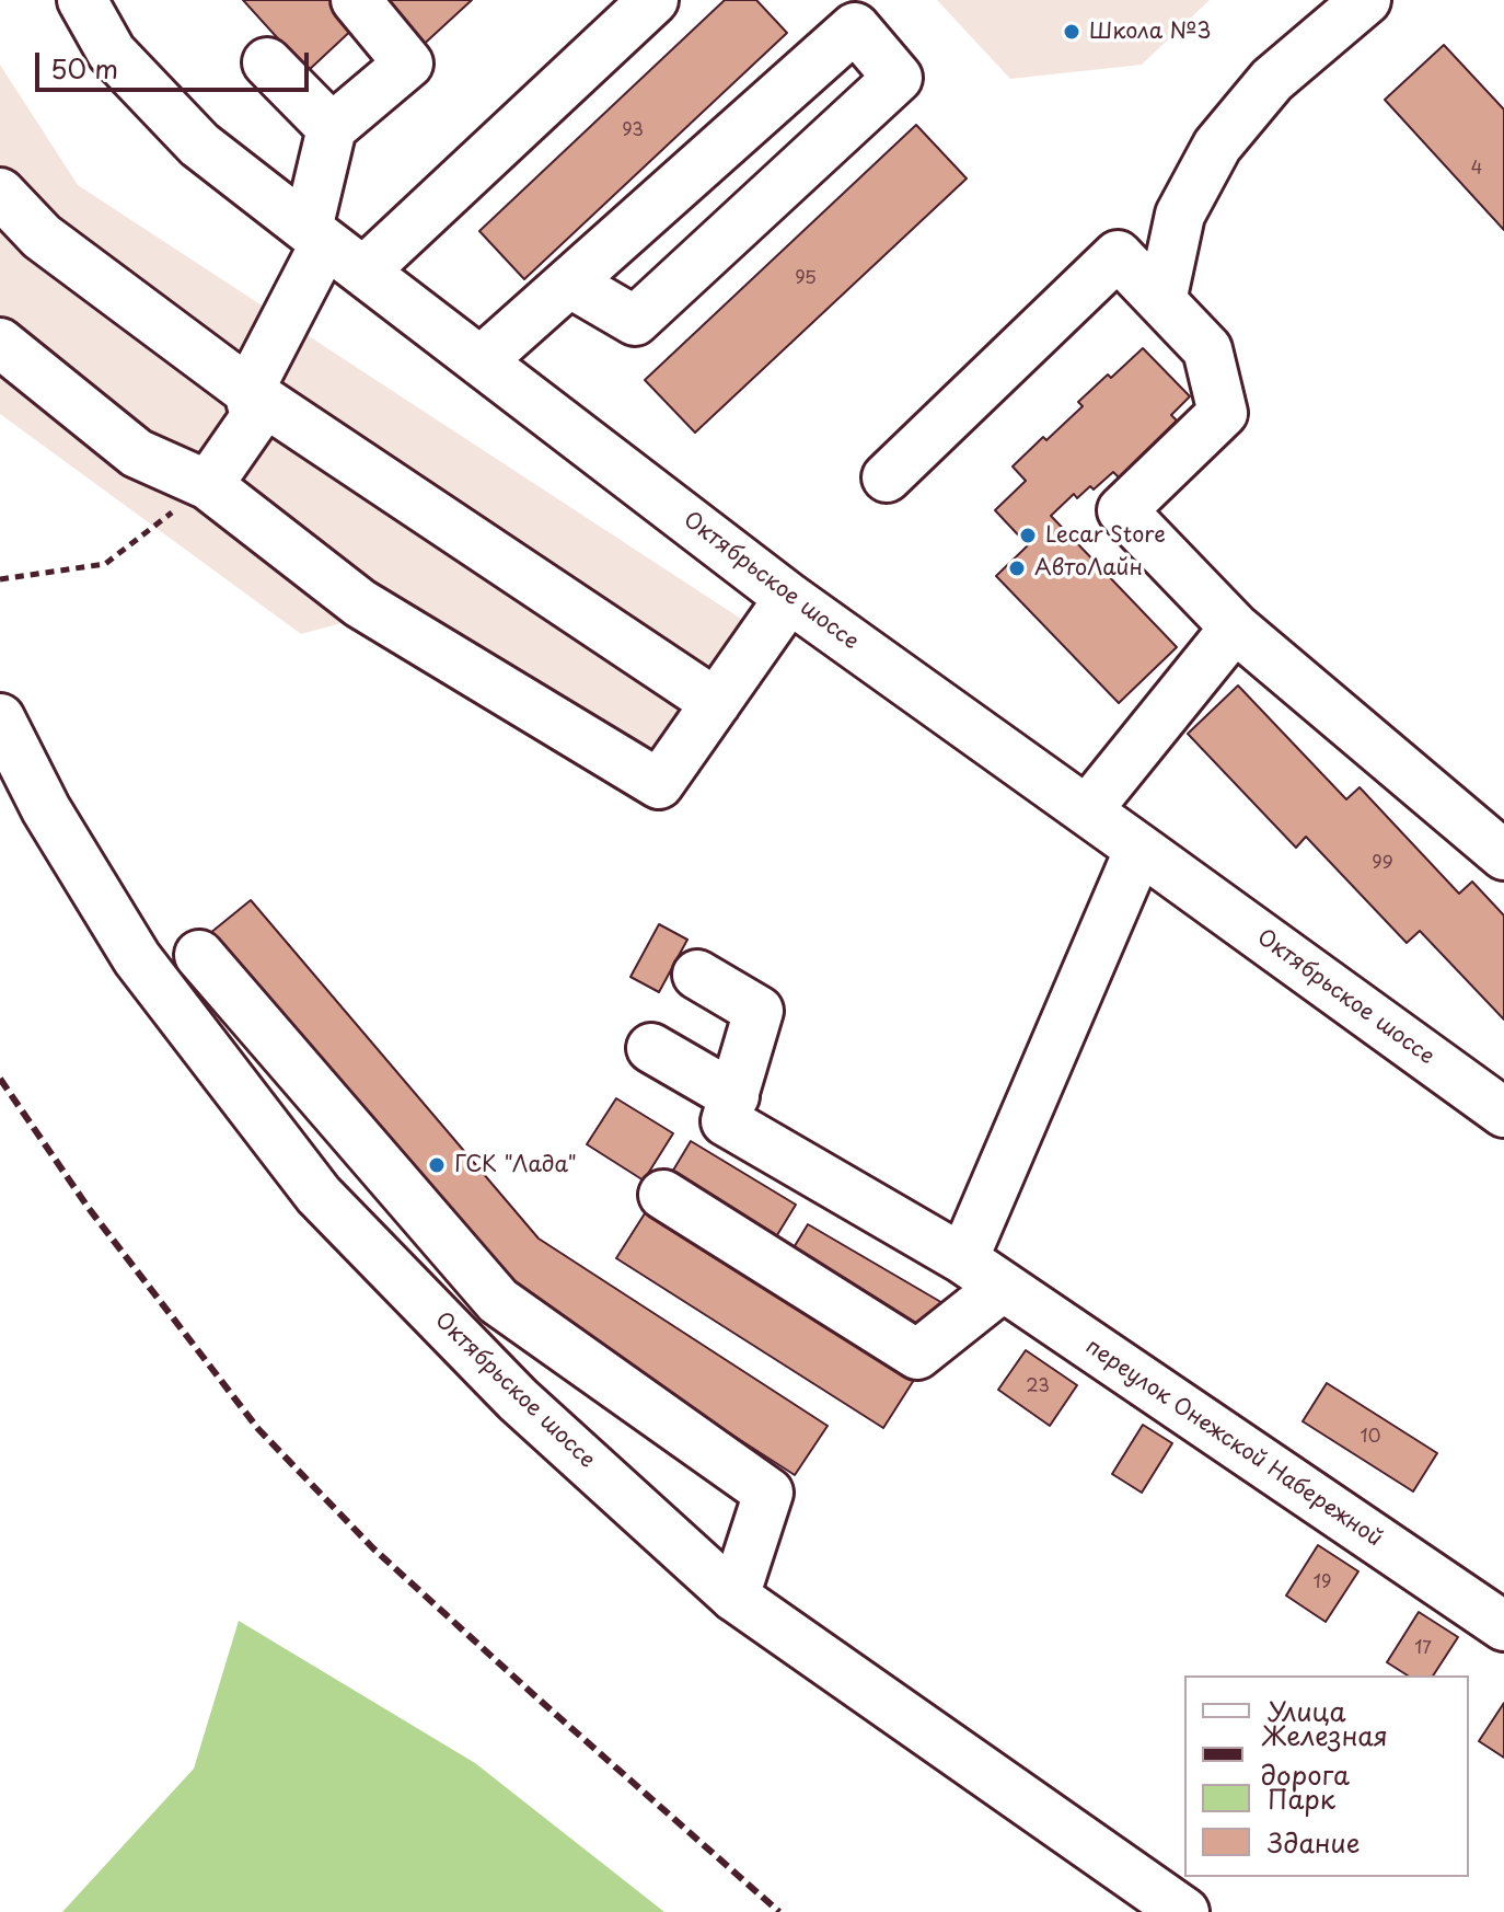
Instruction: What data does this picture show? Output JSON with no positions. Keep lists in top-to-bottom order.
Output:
{
  "streets": {
    "street": ["Октябрьское шоссе", "переулок Онежской Набережной"]
  },
  "places": [
    "Школа №3",
    "Lecar Store",
    "АвтоЛайн",
    "ГСК \"Лада\""
  ],
  "house_numbers": [
    "93",
    "4",
    "95",
    "99",
    "23",
    "10",
    "19",
    "17"
  ],
  "legend": [
    "Улица",
    "Железная дорога",
    "Парк",
    "Здание"
  ],
  "scale_bar": "50 m"
}
